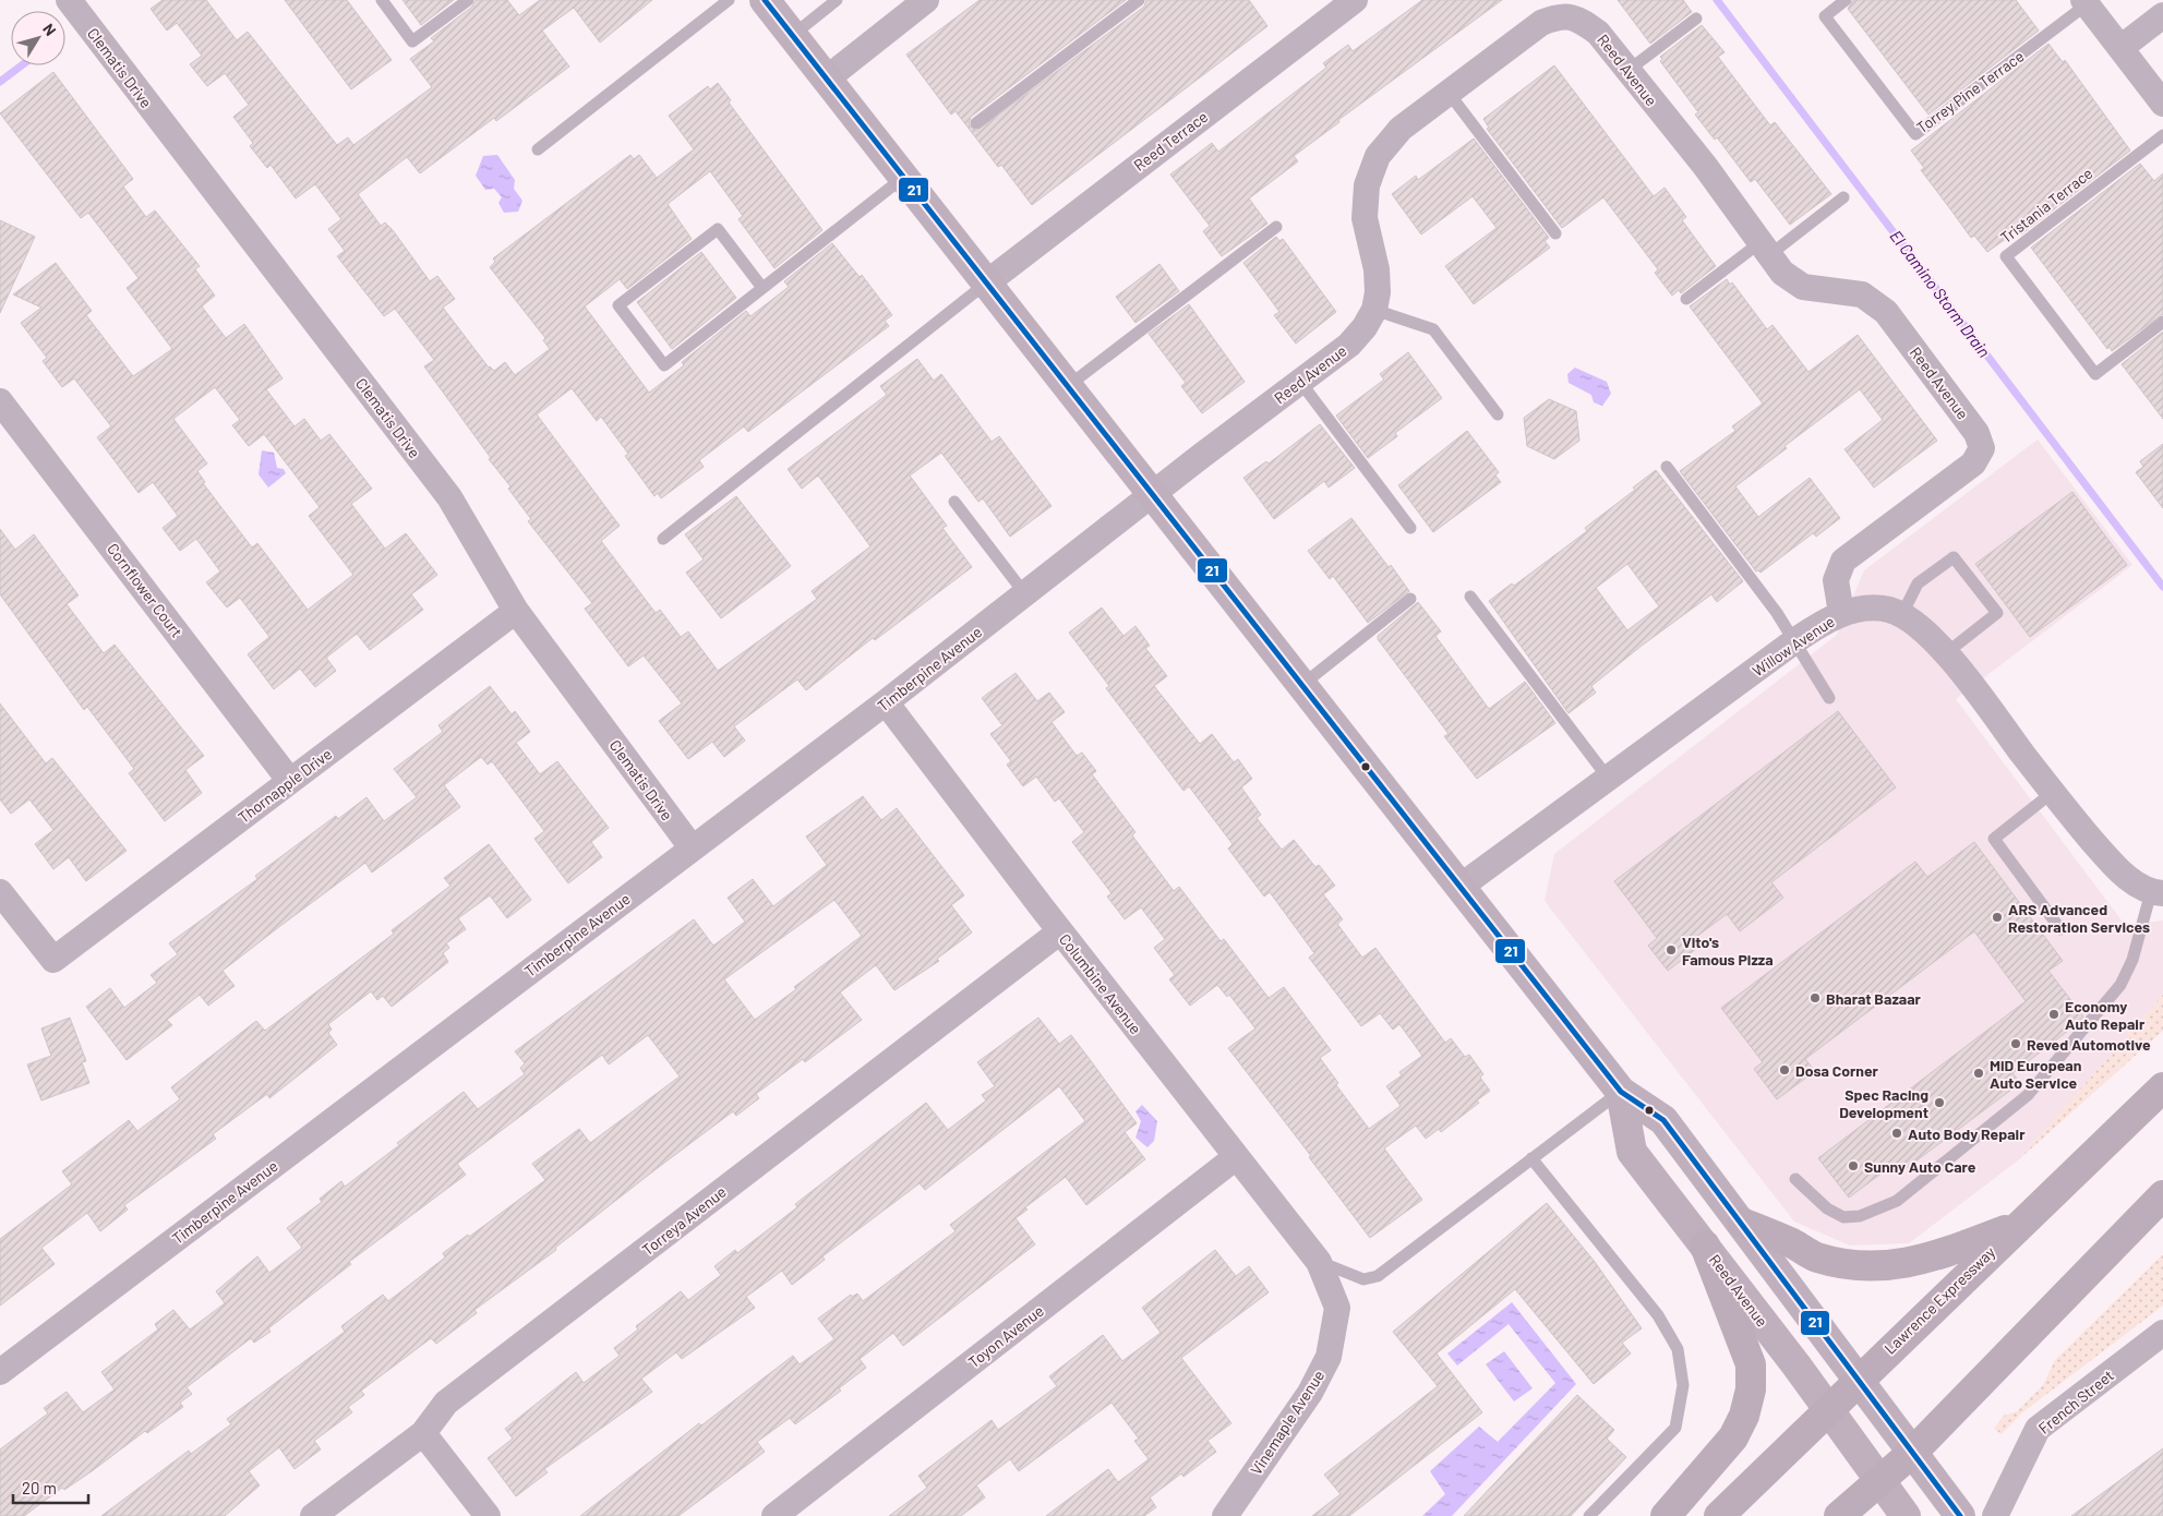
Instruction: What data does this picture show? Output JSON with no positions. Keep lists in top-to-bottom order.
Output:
{
  "streets": {
    "highway": ["Lawrence Expressway"],
    "main road": ["Reed Avenue"],
    "street": [
      "Clematis Drive",
      "Reed Terrace",
      "Cornflower Court",
      "Willow Avenue",
      "Timberpine Avenue",
      "Thornapple Drive",
      "Columbine Avenue",
      "Torreya Avenue",
      "Toyon Avenue",
      "French Street",
      "Vinemaple Avenue"
    ],
    "lane": ["Torrey Pine Terrace", "Tristania Terrace"]
  },
  "crossings": [
    ["Clematis Drive", "Timberpine Avenue"],
    ["Clematis Drive", "Thornapple Drive"],
    ["Reed Avenue", "Reed Terrace"],
    ["Reed Avenue", "Willow Avenue"],
    ["Reed Avenue", "Timberpine Avenue"],
    ["Reed Avenue", "Lawrence Expressway"],
    ["Cornflower Court", "Thornapple Drive"],
    ["Timberpine Avenue", "Columbine Avenue"],
    ["Columbine Avenue", "Torreya Avenue"],
    ["Columbine Avenue", "Toyon Avenue"],
    ["Columbine Avenue", "Vinemaple Avenue"]
  ],
  "water": ["El Camino Storm Drain"],
  "places": [
    "ARS Advanced Restoration Services",
    "Vito's Famous Pizza",
    "Bharat Bazaar",
    "Economy Auto Repair",
    "Reved Automotive",
    "Dosa Corner",
    "MiD European Auto Service",
    "Spec Racing Development",
    "Auto Body Repair",
    "Sunny Auto Care"
  ],
  "lines": ["transit line 21"],
  "scale_bar": "20 m",
  "north": "top right"
}
